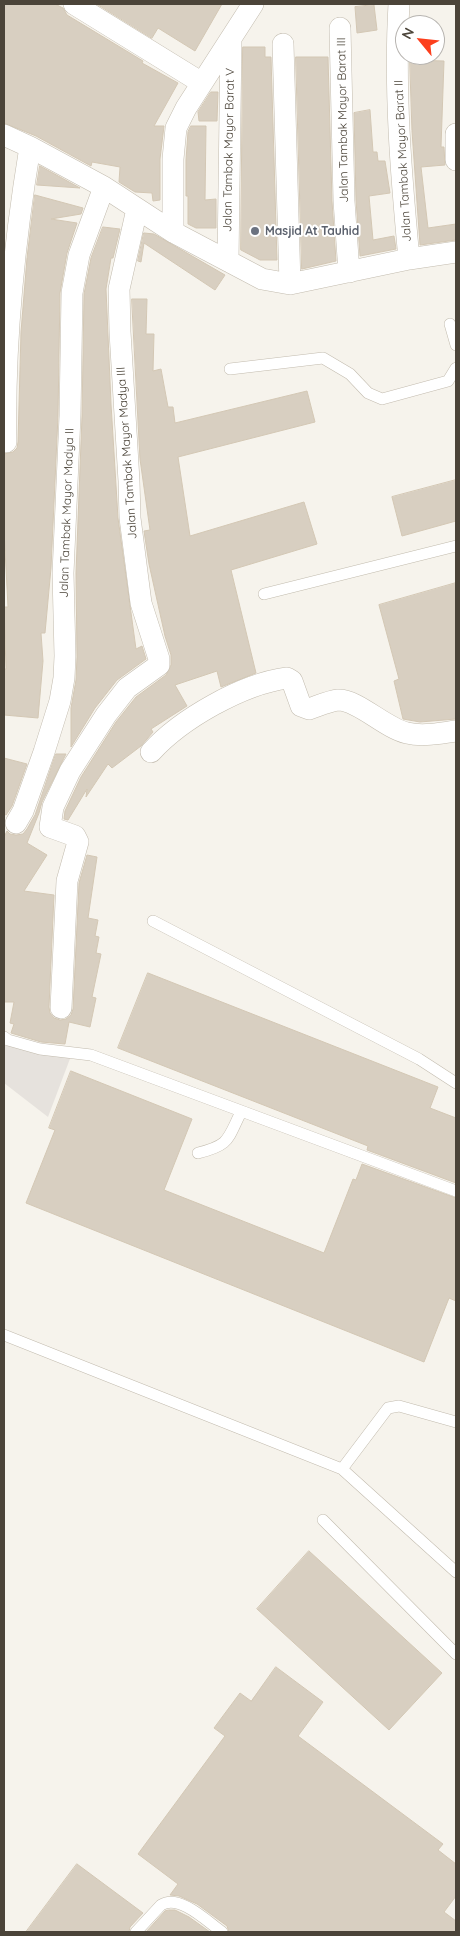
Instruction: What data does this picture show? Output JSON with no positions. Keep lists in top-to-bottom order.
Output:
{
  "streets": {
    "street": [
      "Jalan Tambak Mayor Barat III",
      "Jalan Tambak Mayor Barat V",
      "Jalan Tambak Mayor Barat II",
      "Jalan Tambak Mayor Madya III",
      "Jalan Tambak Mayor Madya II"
    ]
  },
  "places": ["Masjid At Tauhid"],
  "north": "top left"
}
